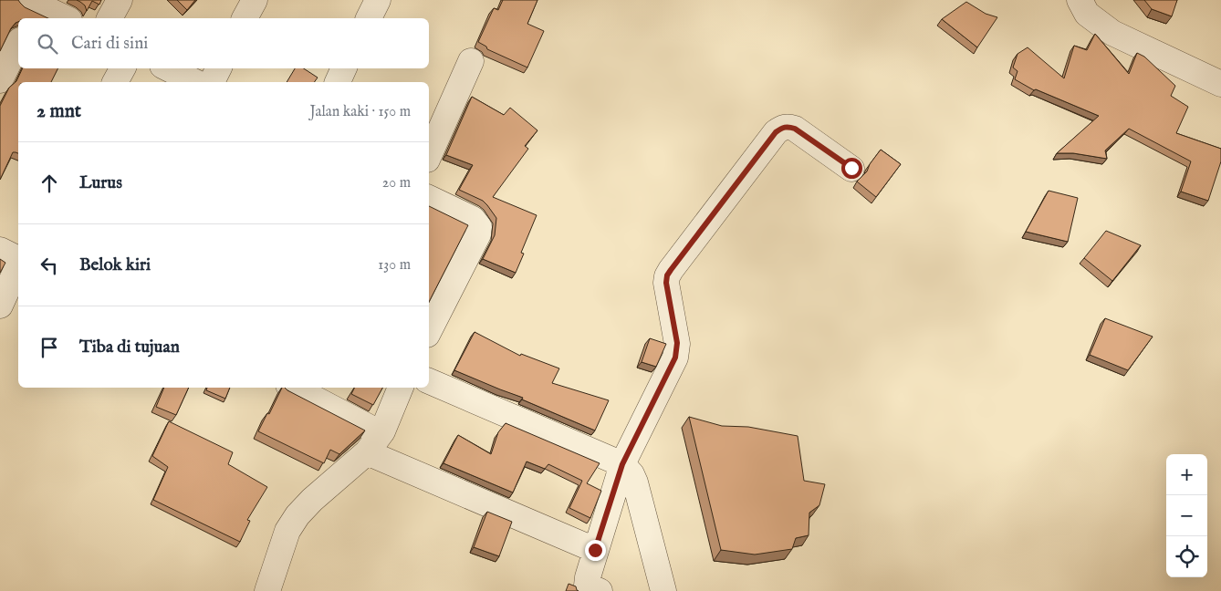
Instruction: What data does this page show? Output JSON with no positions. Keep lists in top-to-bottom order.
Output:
{
  "page": {
    "search": "Cari di sini",
    "heading": ["2 mnt", "Jalan kaki · 150 m"],
    "list": [
      ["Lurus", "20 m"],
      ["Belok kiri", "130 m"],
      "Tiba di tujuan"
    ],
    "map_buttons": ["+", "−"]
  }
}
